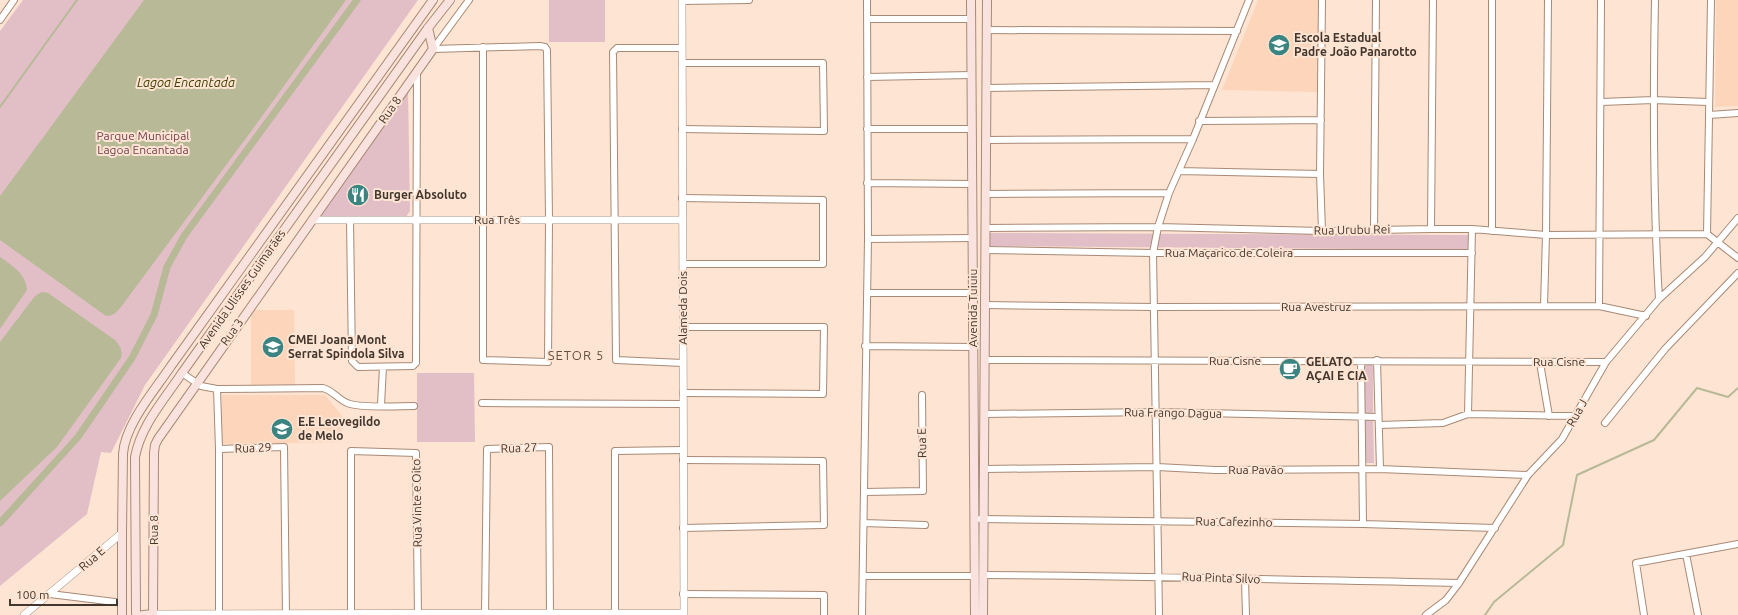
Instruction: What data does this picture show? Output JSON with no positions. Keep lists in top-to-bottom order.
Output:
{
  "streets": {
    "main road": [
      "Rua 8",
      "Avenida Ulisses Guimarães",
      "Avenida Tuiuiu",
      "Rua 3"
    ],
    "street": [
      "Rua Três",
      "Rua Urubu Rei",
      "Rua Maçarico de Coleira",
      "Rua Avestruz",
      "Alameda Dois",
      "Rua Cisne",
      "Rua Frango Dagua",
      "Rua J",
      "Rua E",
      "Rua 29",
      "Rua 27",
      "Rua Pavão",
      "Rua Vinte e Oito",
      "Rua Cafezinho",
      "Rua Pinta Silvo"
    ]
  },
  "crossings": [
    ["Rua 8", "Rua Três"],
    ["Rua 8", "Rua 3"],
    ["Rua Três", "Alameda Dois"],
    ["Rua Três", "Rua 3"],
    ["Rua Urubu Rei", "Avenida Tuiuiu"],
    ["Rua Maçarico de Coleira", "Avenida Tuiuiu"],
    ["Avenida Ulisses Guimarães", "Rua E"],
    ["Rua Avestruz", "Avenida Tuiuiu"],
    ["Rua Avestruz", "Rua J"],
    ["Avenida Tuiuiu", "Rua Cisne"],
    ["Avenida Tuiuiu", "Rua Frango Dagua"],
    ["Avenida Tuiuiu", "Rua Pavão"],
    ["Avenida Tuiuiu", "Rua Cafezinho"],
    ["Avenida Tuiuiu", "Rua Pinta Silvo"],
    ["Rua Cisne", "Rua J"],
    ["Rua J", "Rua Pavão"],
    ["Rua J", "Rua Cafezinho"],
    ["Rua J", "Rua Pinta Silvo"]
  ],
  "districts": ["SETOR 5"],
  "water": ["Lagoa Encantada"],
  "parks": ["Parque Municipal Lagoa Encantada"],
  "places": {
    "school or university": ["Escola Estadual Padre João Panarotto", "CMEI Joana Mont Serrat Spindola Silva", "E.E Leovegildo de Melo"],
    "restaurant": ["Burger Absoluto"],
    "cafe": ["GELATO AÇAI E CIA"]
  },
  "scale_bar": "100 m"
}
